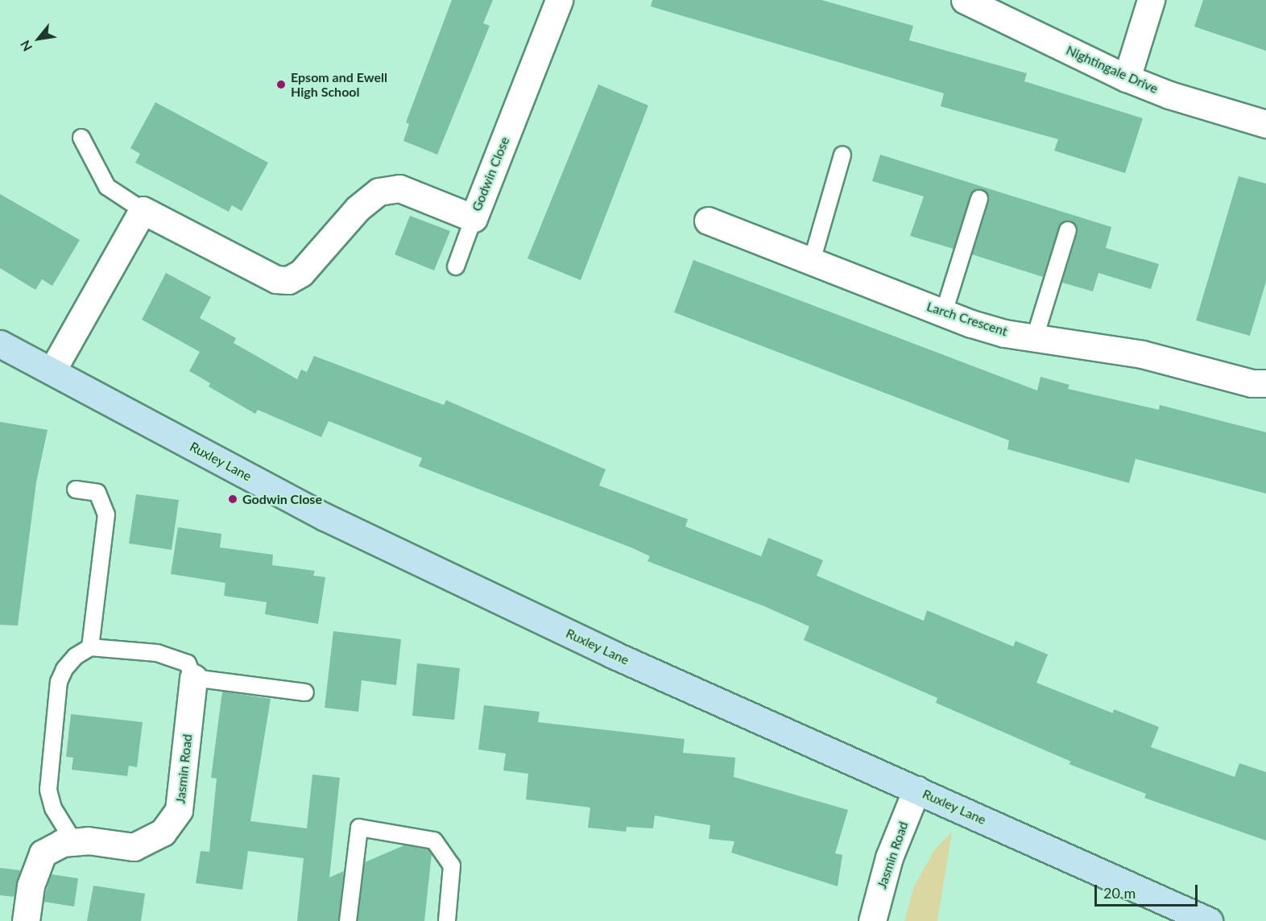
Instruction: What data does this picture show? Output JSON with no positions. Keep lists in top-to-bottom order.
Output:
{
  "streets": {
    "main road": ["Ruxley Lane"],
    "street": [
      "Nightingale Drive",
      "Godwin Close",
      "Larch Crescent",
      "Jasmin Road"
    ]
  },
  "crossings": [
    ["Ruxley Lane", "Jasmin Road"]
  ],
  "places": ["Epsom and Ewell High School", "Godwin Close"],
  "scale_bar": "20 m",
  "north": "bottom left"
}
